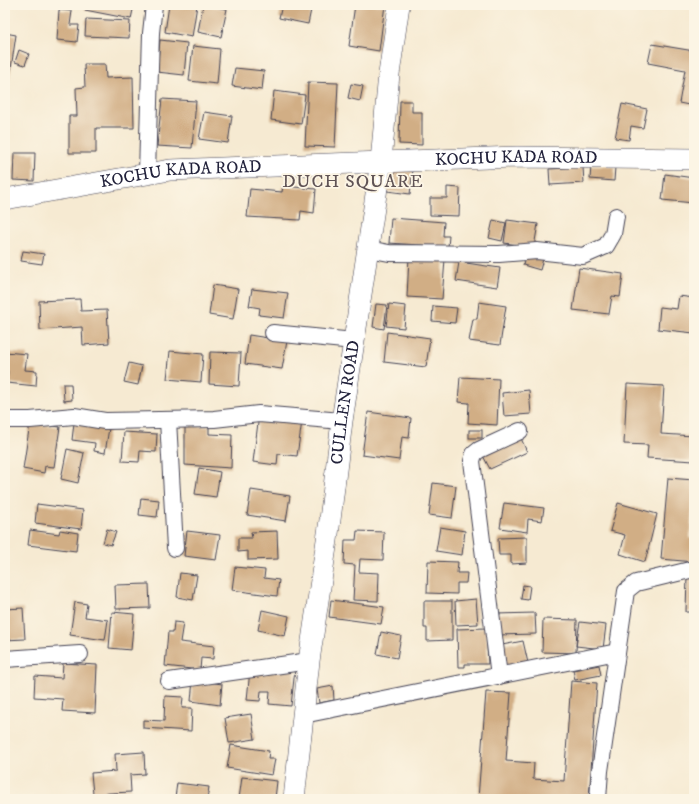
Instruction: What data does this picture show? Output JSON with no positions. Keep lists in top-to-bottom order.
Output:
{
  "streets": {
    "main road": ["KOCHU KADA ROAD", "CULLEN ROAD"]
  },
  "crossings": [
    ["KOCHU KADA ROAD", "CULLEN ROAD"]
  ],
  "districts": ["DUCH SQUARE"]
}
